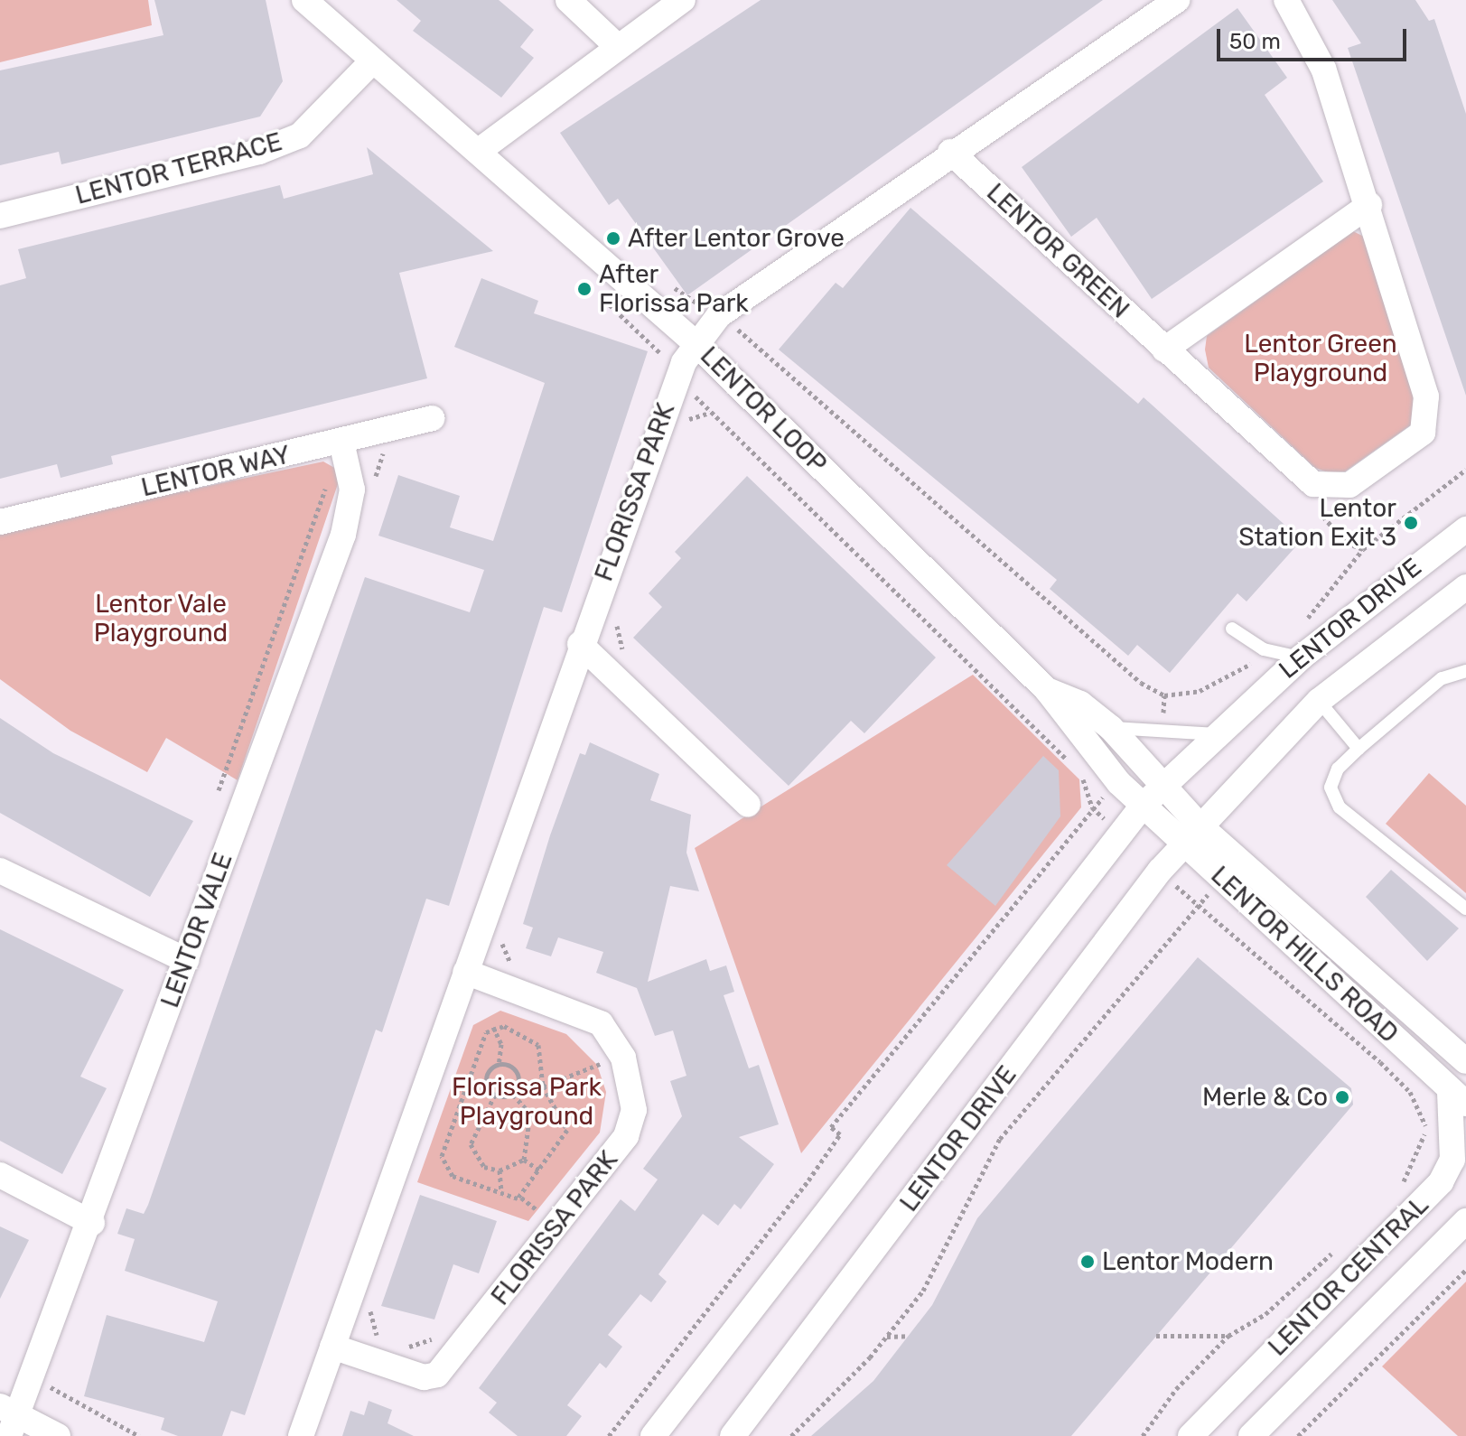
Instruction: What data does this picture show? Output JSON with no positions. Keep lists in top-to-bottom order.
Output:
{
  "streets": {
    "street": [
      "LENTOR TERRACE",
      "LENTOR GREEN",
      "LENTOR LOOP",
      "LENTOR WAY",
      "FLORISSA PARK",
      "LENTOR DRIVE",
      "LENTOR VALE",
      "LENTOR HILLS ROAD",
      "LENTOR CENTRAL"
    ]
  },
  "crossings": [
    ["LENTOR TERRACE", "LENTOR LOOP"],
    ["LENTOR LOOP", "FLORISSA PARK"],
    ["LENTOR LOOP", "LENTOR HILLS ROAD"],
    ["LENTOR WAY", "LENTOR VALE"],
    ["LENTOR DRIVE", "LENTOR HILLS ROAD"],
    ["LENTOR HILLS ROAD", "LENTOR CENTRAL"]
  ],
  "parks": ["Lentor Green Playground", "Lentor Vale Playground", "Florissa Park Playground"],
  "places": [
    "After Lentor Grove",
    "After Florissa Park",
    "Lentor Station Exit 3",
    "Merle & Co",
    "Lentor Modern"
  ],
  "scale_bar": "50 m"
}
